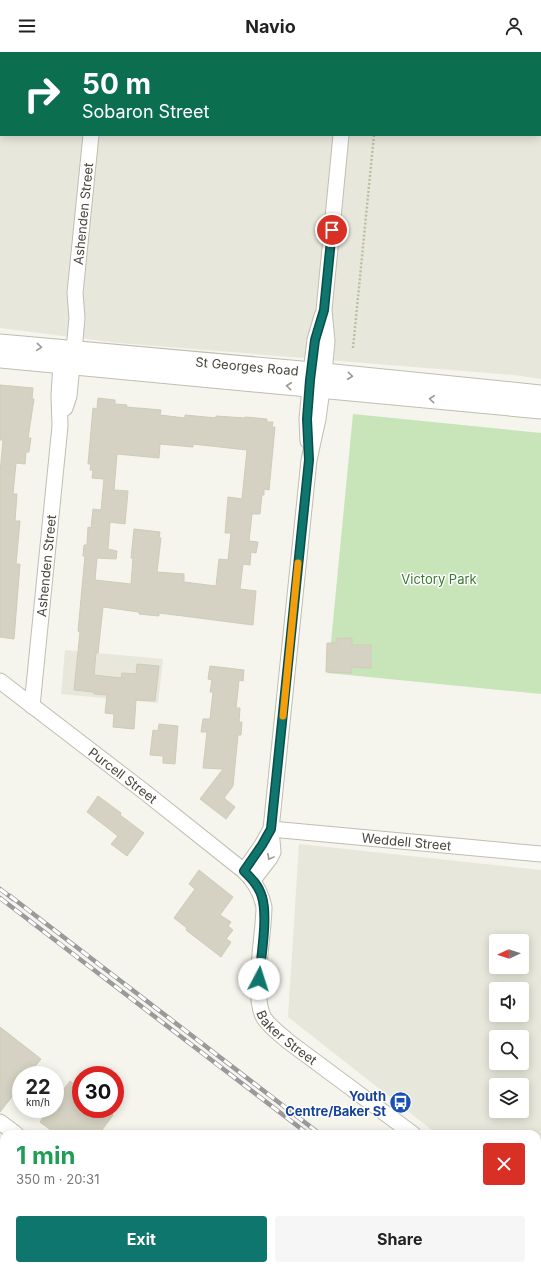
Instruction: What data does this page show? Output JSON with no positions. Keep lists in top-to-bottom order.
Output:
{
  "streets": {
    "street": [
      "Ashenden Street",
      "St Georges Road",
      "Purcell Street",
      "Weddell Street",
      "Baker Street"
    ]
  },
  "crossings": [
    ["Ashenden Street", "St Georges Road"],
    ["Ashenden Street", "Purcell Street"],
    ["Purcell Street", "Baker Street"]
  ],
  "parks": ["Victory Park"],
  "places": {
    "bus stop": ["Youth Centre/Baker St"]
  },
  "north": "left",
  "page": {
    "header": "Navio",
    "turn": ["50 m", "Sobaron Street"],
    "speed": "22 km/h",
    "limit": "30",
    "heading": ["1 min", "350 m · 20:31"],
    "buttons": ["Exit", "Share"]
  }
}
